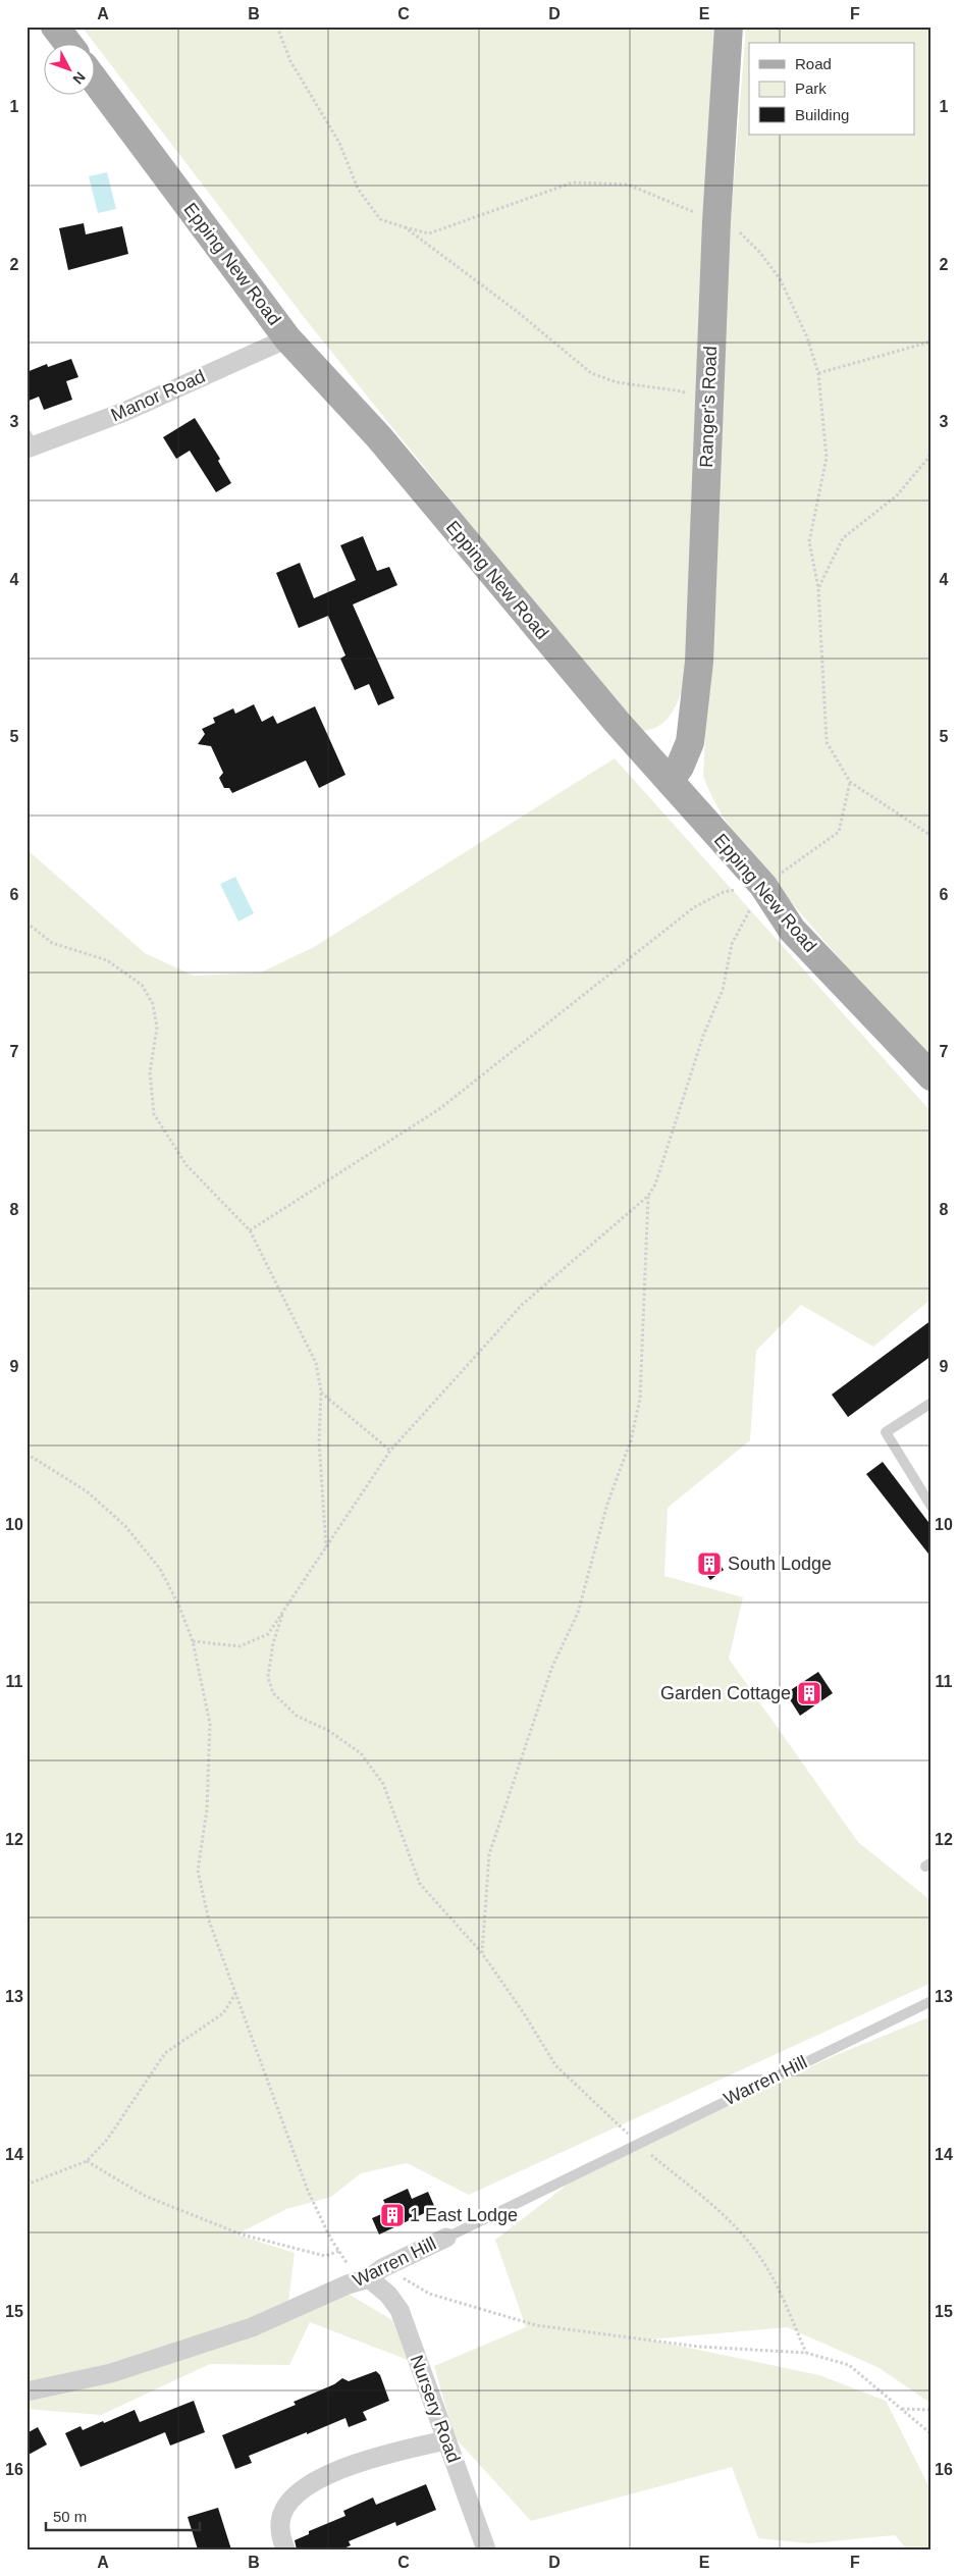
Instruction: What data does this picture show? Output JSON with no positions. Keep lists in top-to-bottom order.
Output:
{
  "streets": {
    "main road": ["Epping New Road", "Ranger's Road"],
    "street": ["Manor Road", "Warren Hill", "Nursery Road"]
  },
  "crossings": [
    ["Epping New Road", "Manor Road"],
    ["Epping New Road", "Ranger's Road"],
    ["Warren Hill", "Nursery Road"]
  ],
  "places": {
    "building": ["South Lodge", "Garden Cottage", "1 East Lodge"]
  },
  "legend": ["Road", "Park", "Building"],
  "scale_bar": "50 m",
  "north": "bottom right",
  "grid": {
    "columns": [
      "A",
      "B",
      "C",
      "D",
      "E",
      "F"
    ],
    "rows": [
      "1",
      "2",
      "3",
      "4",
      "5",
      "6",
      "7",
      "8",
      "9",
      "10",
      "11",
      "12",
      "13",
      "14",
      "15",
      "16"
    ]
  }
}
